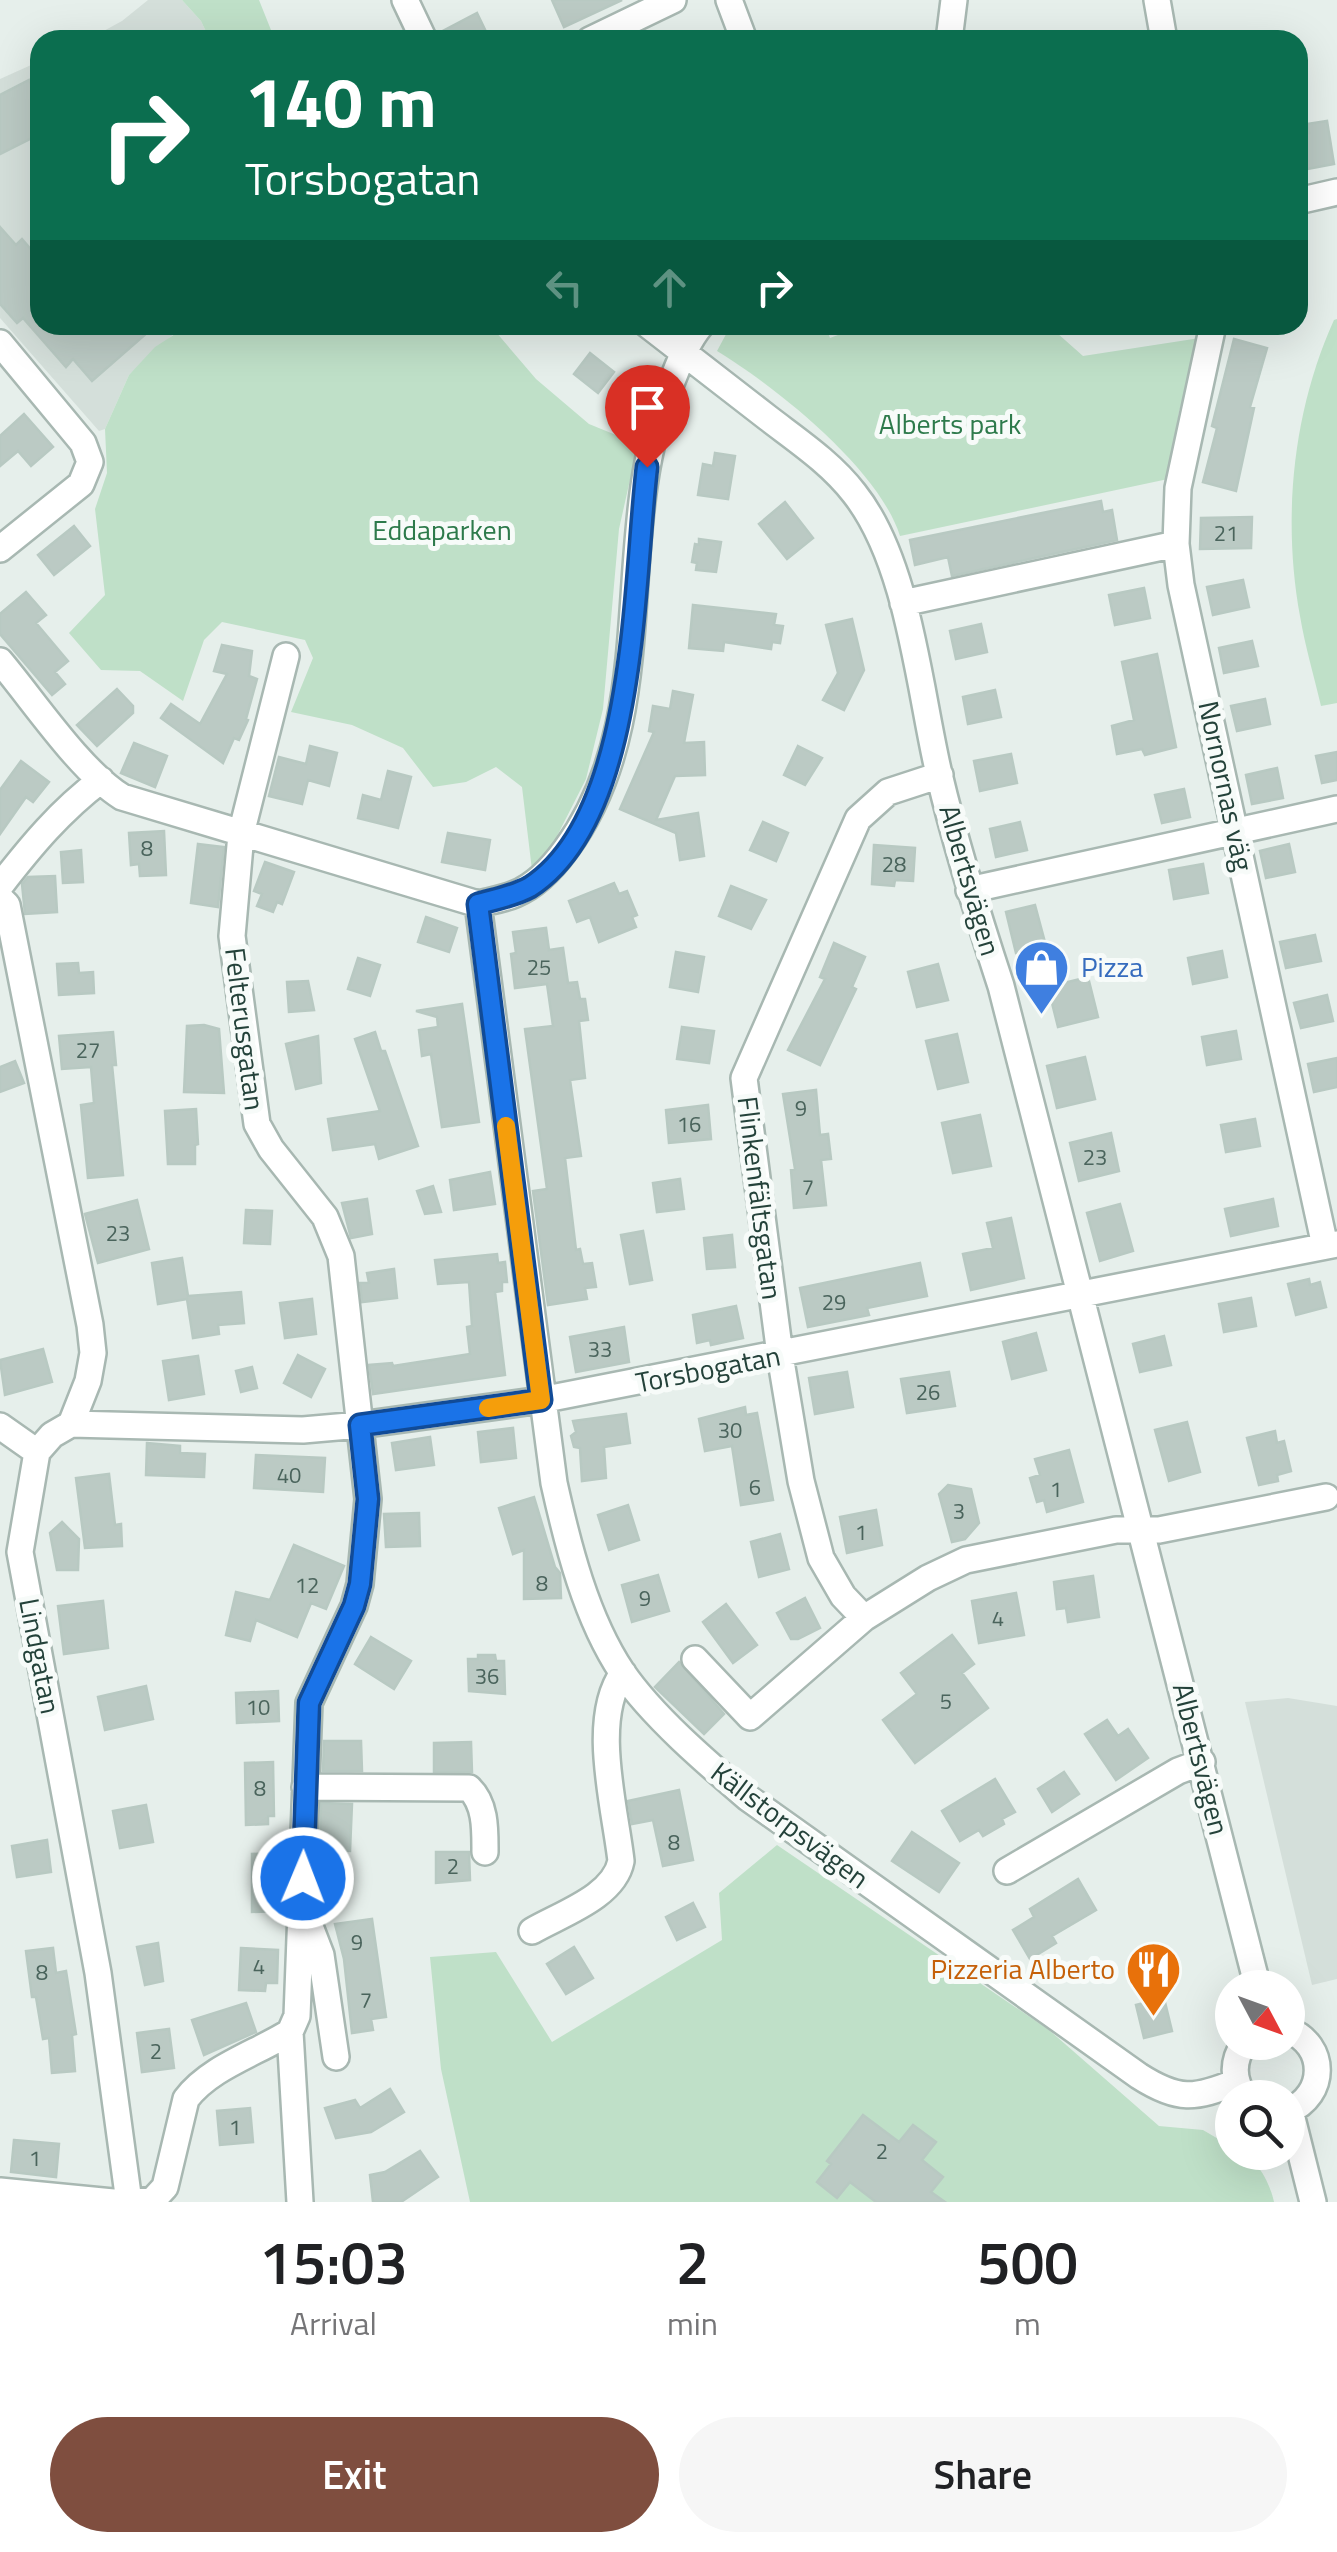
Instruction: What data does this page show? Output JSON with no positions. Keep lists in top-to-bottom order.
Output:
{
  "streets": {
    "street": [
      "Nornornas väg",
      "Albertsvägen",
      "Felterusgatan",
      "Flinkenfältsgatan",
      "Torsbogatan",
      "Lindgatan",
      "Källstorpsvägen"
    ]
  },
  "crossings": [
    ["Nornornas väg", "Torsbogatan"],
    ["Albertsvägen", "Flinkenfältsgatan"],
    ["Albertsvägen", "Torsbogatan"],
    ["Felterusgatan", "Torsbogatan"],
    ["Flinkenfältsgatan", "Torsbogatan"],
    ["Torsbogatan", "Källstorpsvägen"]
  ],
  "parks": ["Alberts park", "Eddaparken"],
  "places": {
    "shop": ["Pizza"],
    "restaurant": ["Pizzeria Alberto"]
  },
  "house_numbers": [
    "21",
    "8",
    "28",
    "25",
    "27",
    "9",
    "16",
    "23",
    "7",
    "23",
    "29",
    "33",
    "26",
    "30",
    "40",
    "6",
    "1",
    "3",
    "1",
    "8",
    "12",
    "9",
    "4",
    "36",
    "5",
    "10",
    "8",
    "8",
    "2",
    "9",
    "4",
    "8",
    "7",
    "2",
    "1",
    "2",
    "1"
  ],
  "north": "bottom right",
  "page": {
    "turn": ["140 m", "Torsbogatan"],
    "eta": [
      "15:03",
      "Arrival",
      "2",
      "min",
      "500",
      "m"
    ],
    "buttons": ["Exit", "Share"]
  }
}
